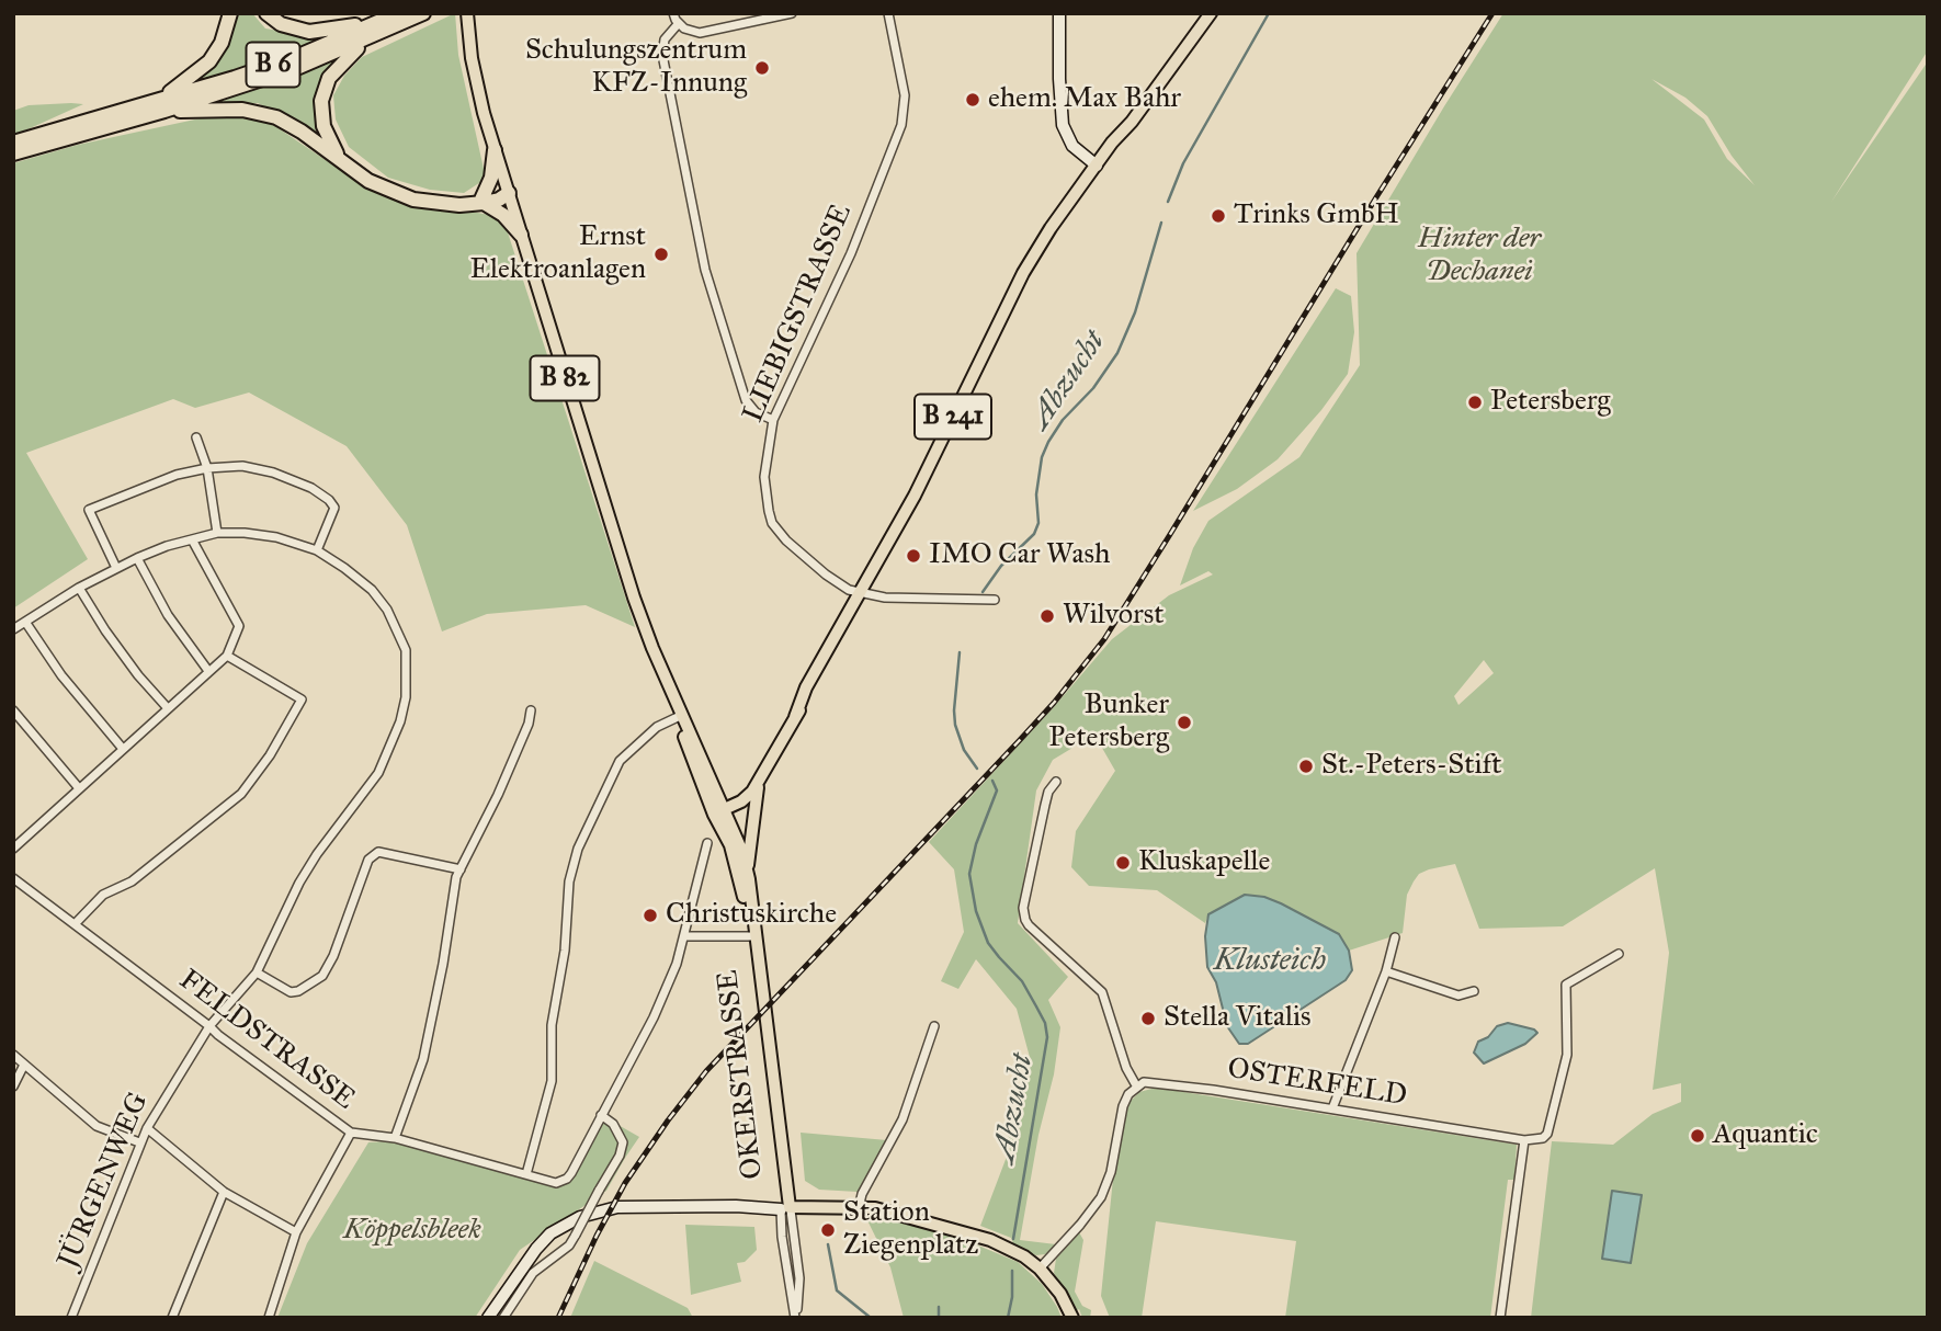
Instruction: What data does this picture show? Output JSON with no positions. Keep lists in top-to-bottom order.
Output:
{
  "streets": {
    "highway": ["B 6"],
    "main road": ["B 82", "B 241", "OKERSTRASSE"],
    "street": [
      "LIEBIGSTRASSE",
      "FELDSTRASSE",
      "OSTERFELD",
      "JÜRGENWEG"
    ]
  },
  "crossings": [
    ["LIEBIGSTRASSE", "B 82"],
    ["LIEBIGSTRASSE", "B 241"],
    ["B 82", "B 241"],
    ["B 82", "OKERSTRASSE"],
    ["FELDSTRASSE", "JÜRGENWEG"]
  ],
  "water": ["Abzucht", "Klusteich"],
  "parks": ["Hinter der Dechanei", "Köppelsbleek"],
  "places": [
    "Schulungszentrum KFZ-Innung",
    "ehem. Max Bahr",
    "Trinks GmbH",
    "Ernst Elektroanlagen",
    "Petersberg",
    "IMO Car Wash",
    "Wilvorst",
    "Bunker Petersberg",
    "St.-Peters-Stift",
    "Kluskapelle",
    "Christuskirche",
    "Stella Vitalis",
    "Aquantic",
    "Station Ziegenplatz"
  ]
}
